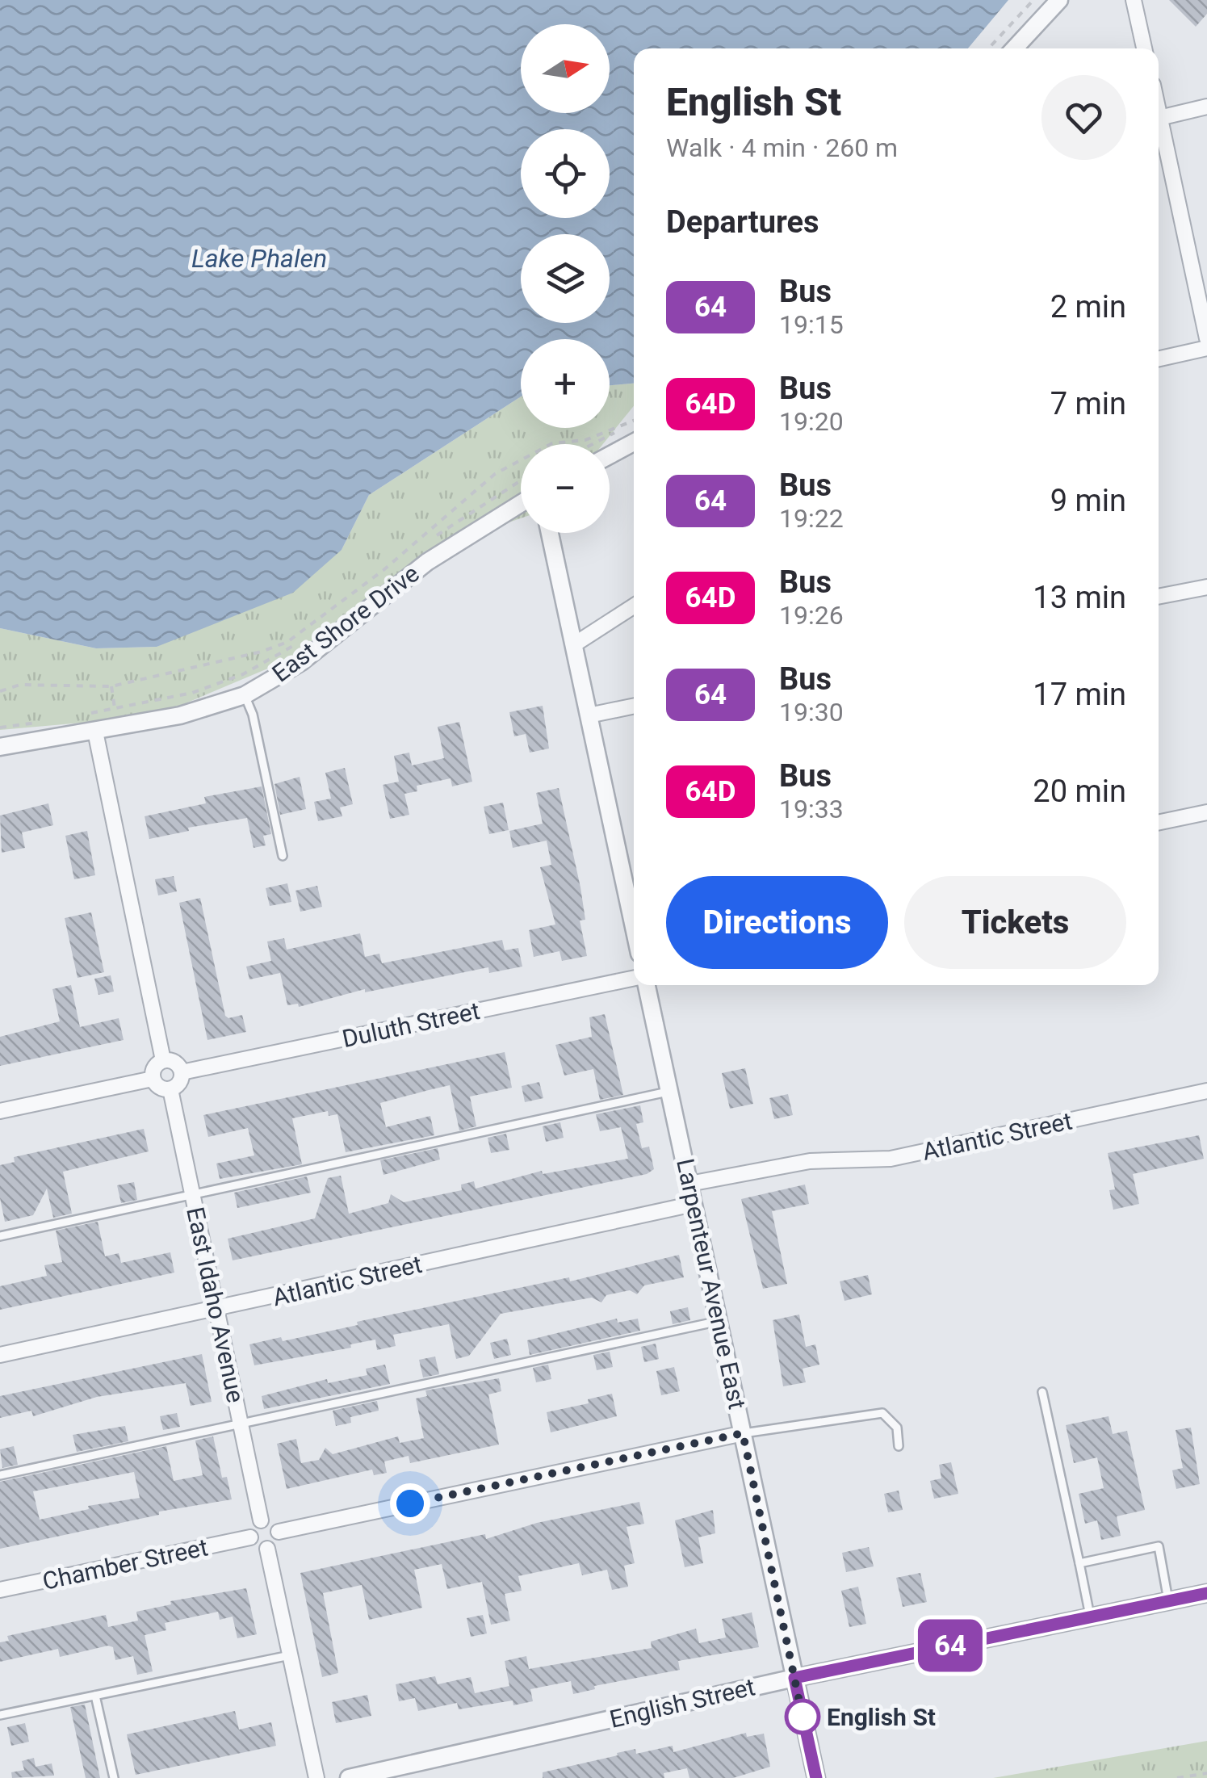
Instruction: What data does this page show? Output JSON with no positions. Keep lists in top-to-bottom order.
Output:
{
  "streets": {
    "street": [
      "East Shore Drive",
      "Duluth Street",
      "Atlantic Street",
      "Larpenteur Avenue East",
      "East Idaho Avenue",
      "Chamber Street",
      "English Street"
    ]
  },
  "crossings": [
    ["Duluth Street", "East Idaho Avenue"],
    ["Atlantic Street", "Larpenteur Avenue East"],
    ["Atlantic Street", "East Idaho Avenue"],
    ["Larpenteur Avenue East", "English Street"],
    ["East Idaho Avenue", "Chamber Street"]
  ],
  "water": ["Lake Phalen"],
  "places": ["English St"],
  "lines": ["bus line 64"],
  "north": "right",
  "page": {
    "on_map": "64",
    "map_buttons": ["+", "−"],
    "heading": [
      ["English St", "Walk · 4 min · 260 m"],
      "Departures"
    ],
    "list": [
      {
        "mark": "64",
        "name": "Bus",
        "note": "19:15",
        "value": "2 min"
      },
      {
        "mark": "64D",
        "name": "Bus",
        "note": "19:20",
        "value": "7 min"
      },
      {
        "mark": "64",
        "name": "Bus",
        "note": "19:22",
        "value": "9 min"
      },
      {
        "mark": "64D",
        "name": "Bus",
        "note": "19:26",
        "value": "13 min"
      },
      {
        "mark": "64",
        "name": "Bus",
        "note": "19:30",
        "value": "17 min"
      },
      {
        "mark": "64D",
        "name": "Bus",
        "note": "19:33",
        "value": "20 min"
      }
    ],
    "buttons": ["Directions", "Tickets"]
  }
}
